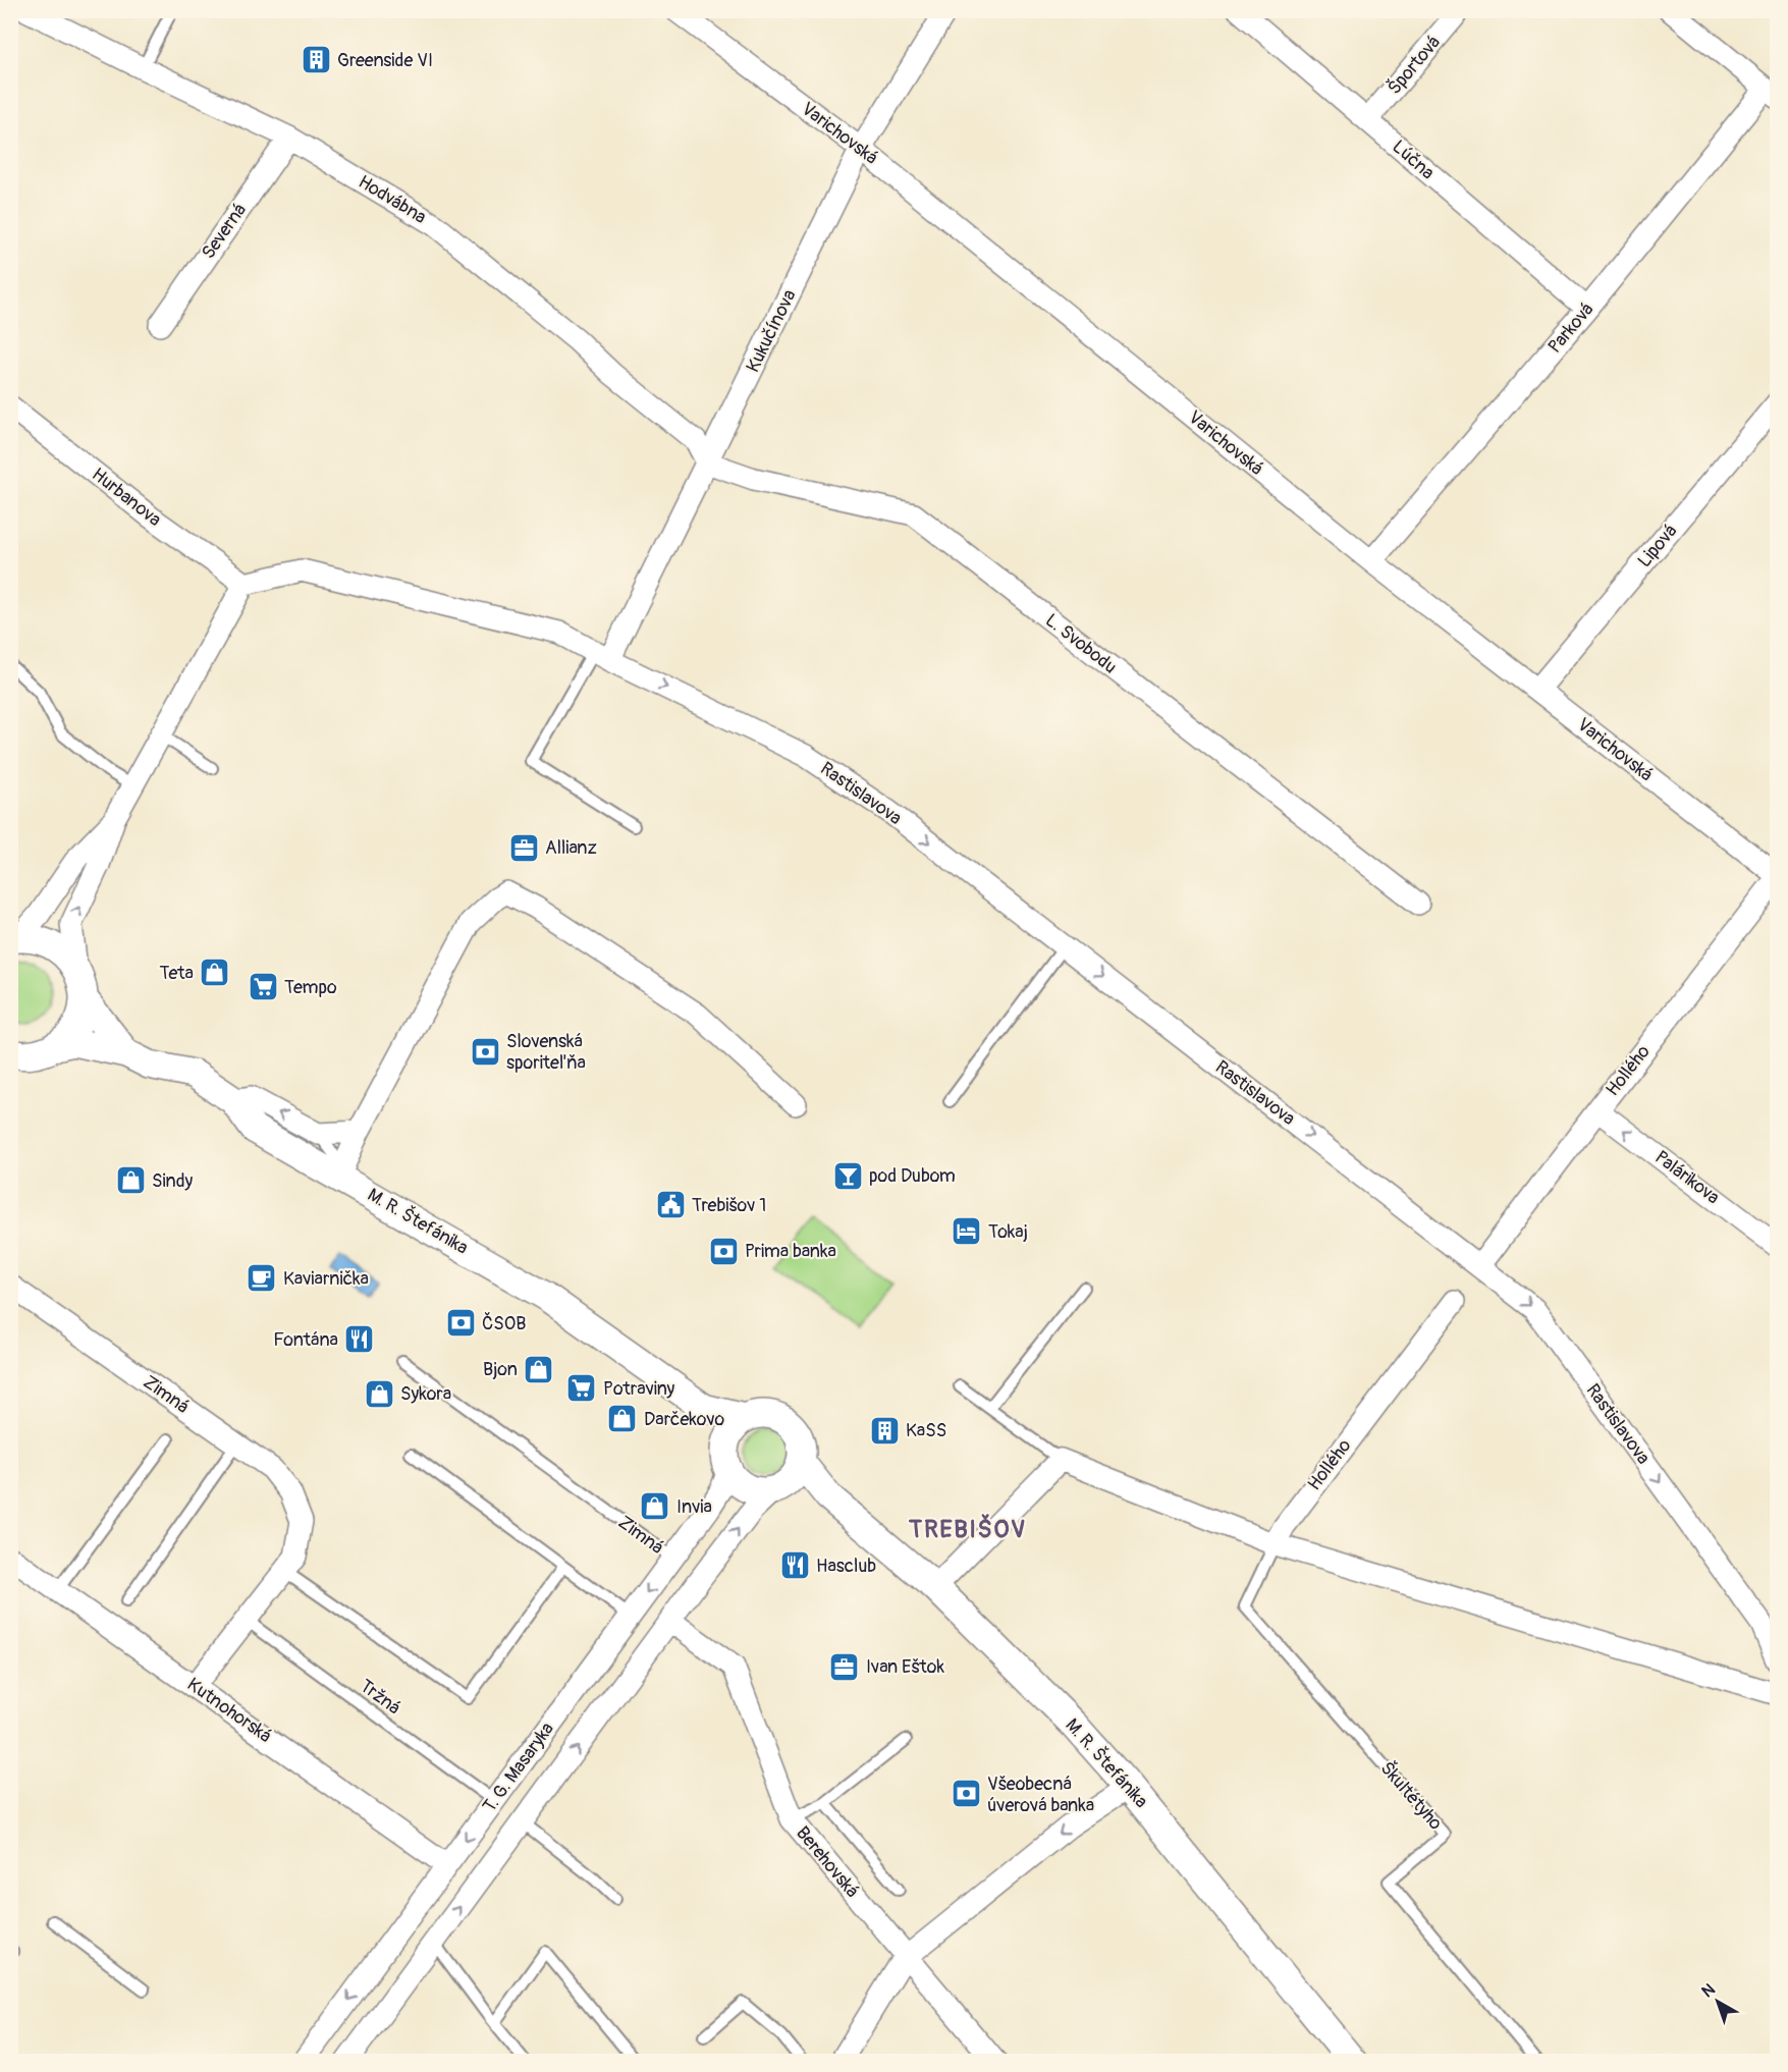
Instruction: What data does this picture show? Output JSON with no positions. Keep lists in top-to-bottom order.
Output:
{
  "streets": {
    "street": [
      "Športová",
      "Varichovská",
      "Lúčna",
      "Hodvábna",
      "Severná",
      "Parková",
      "Kukučínova",
      "Hurbanova",
      "Lipová",
      "L. Svobodu",
      "Rastislavova",
      "Hollého",
      "Palárikova",
      "M. R. Štefánika",
      "Zimná",
      "Kutnohorská",
      "T. G. Masaryka",
      "Berehovská"
    ],
    "lane": ["Tržná", "Škultétyho"]
  },
  "crossings": [
    ["Športová", "Lúčna"],
    ["Varichovská", "Parková"],
    ["Varichovská", "Kukučínova"],
    ["Varichovská", "Lipová"],
    ["Varichovská", "Hollého"],
    ["Lúčna", "Parková"],
    ["Hodvábna", "Severná"],
    ["Hodvábna", "Kukučínova"],
    ["Hodvábna", "L. Svobodu"],
    ["Kukučínova", "L. Svobodu"],
    ["Kukučínova", "Rastislavova"],
    ["Hurbanova", "Rastislavova"],
    ["Rastislavova", "Hollého"],
    ["Hollého", "Palárikova"],
    ["Hollého", "Škultétyho"],
    ["M. R. Štefánika", "T. G. Masaryka"],
    ["Zimná", "T. G. Masaryka"],
    ["Tržná", "T. G. Masaryka"],
    ["Kutnohorská", "T. G. Masaryka"],
    ["T. G. Masaryka", "Berehovská"]
  ],
  "one_way": ["Rastislavova", "Palárikova"],
  "districts": ["TREBIŠOV"],
  "places": {
    "building": ["Greenside VI", "KaSS"],
    "office": ["Allianz", "Ivan Eštok"],
    "shop": [
      "Teta",
      "Sindy",
      "Bjon",
      "Sykora",
      "Darčekovo",
      "Invia"
    ],
    "supermarket": ["Tempo", "Potraviny"],
    "bank": [
      "Slovenská sporiteľňa",
      "Prima banka",
      "ČSOB",
      "Všeobecná úverová banka"
    ],
    "bar": ["pod Dubom"],
    "public building": ["Trebišov 1"],
    "hotel": ["Tokaj"],
    "cafe": ["Kaviarnička"],
    "restaurant": ["Fontána", "Hasclub"]
  },
  "north": "top left"
}
